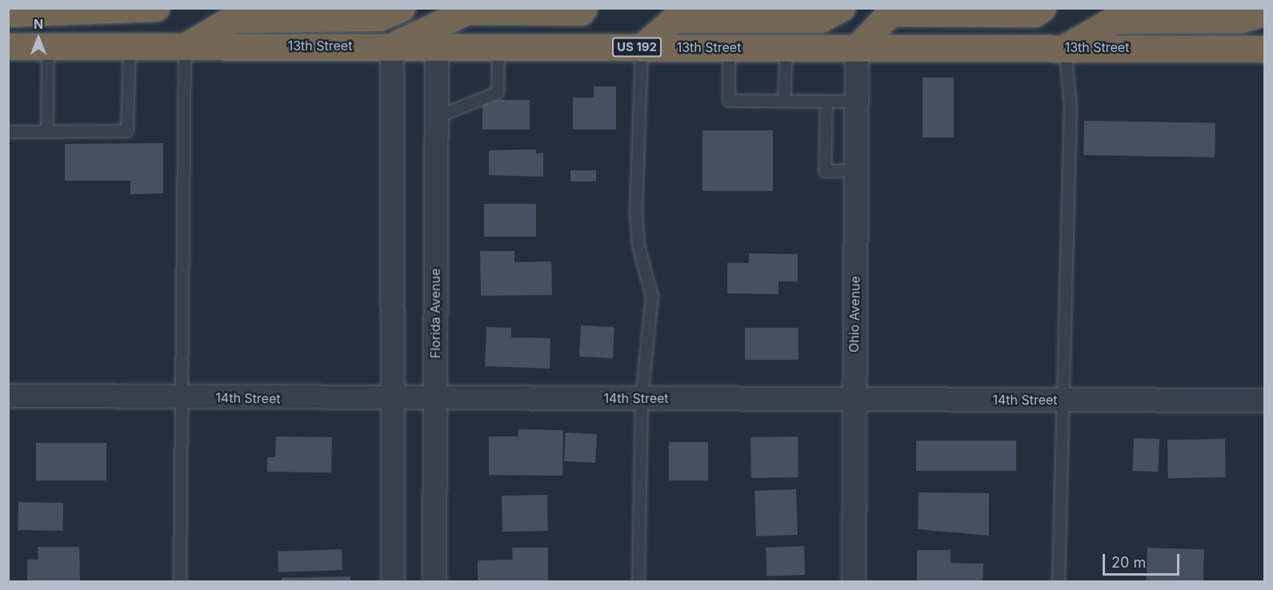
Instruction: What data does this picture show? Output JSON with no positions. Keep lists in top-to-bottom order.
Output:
{
  "streets": {
    "highway": ["13th Street", "US 192"],
    "street": ["Florida Avenue", "Ohio Avenue", "14th Street"]
  },
  "crossings": [
    ["13th Street", "Florida Avenue"],
    ["13th Street", "Ohio Avenue"],
    ["Florida Avenue", "14th Street"],
    ["Ohio Avenue", "14th Street"]
  ],
  "scale_bar": "20 m",
  "north": "top"
}
